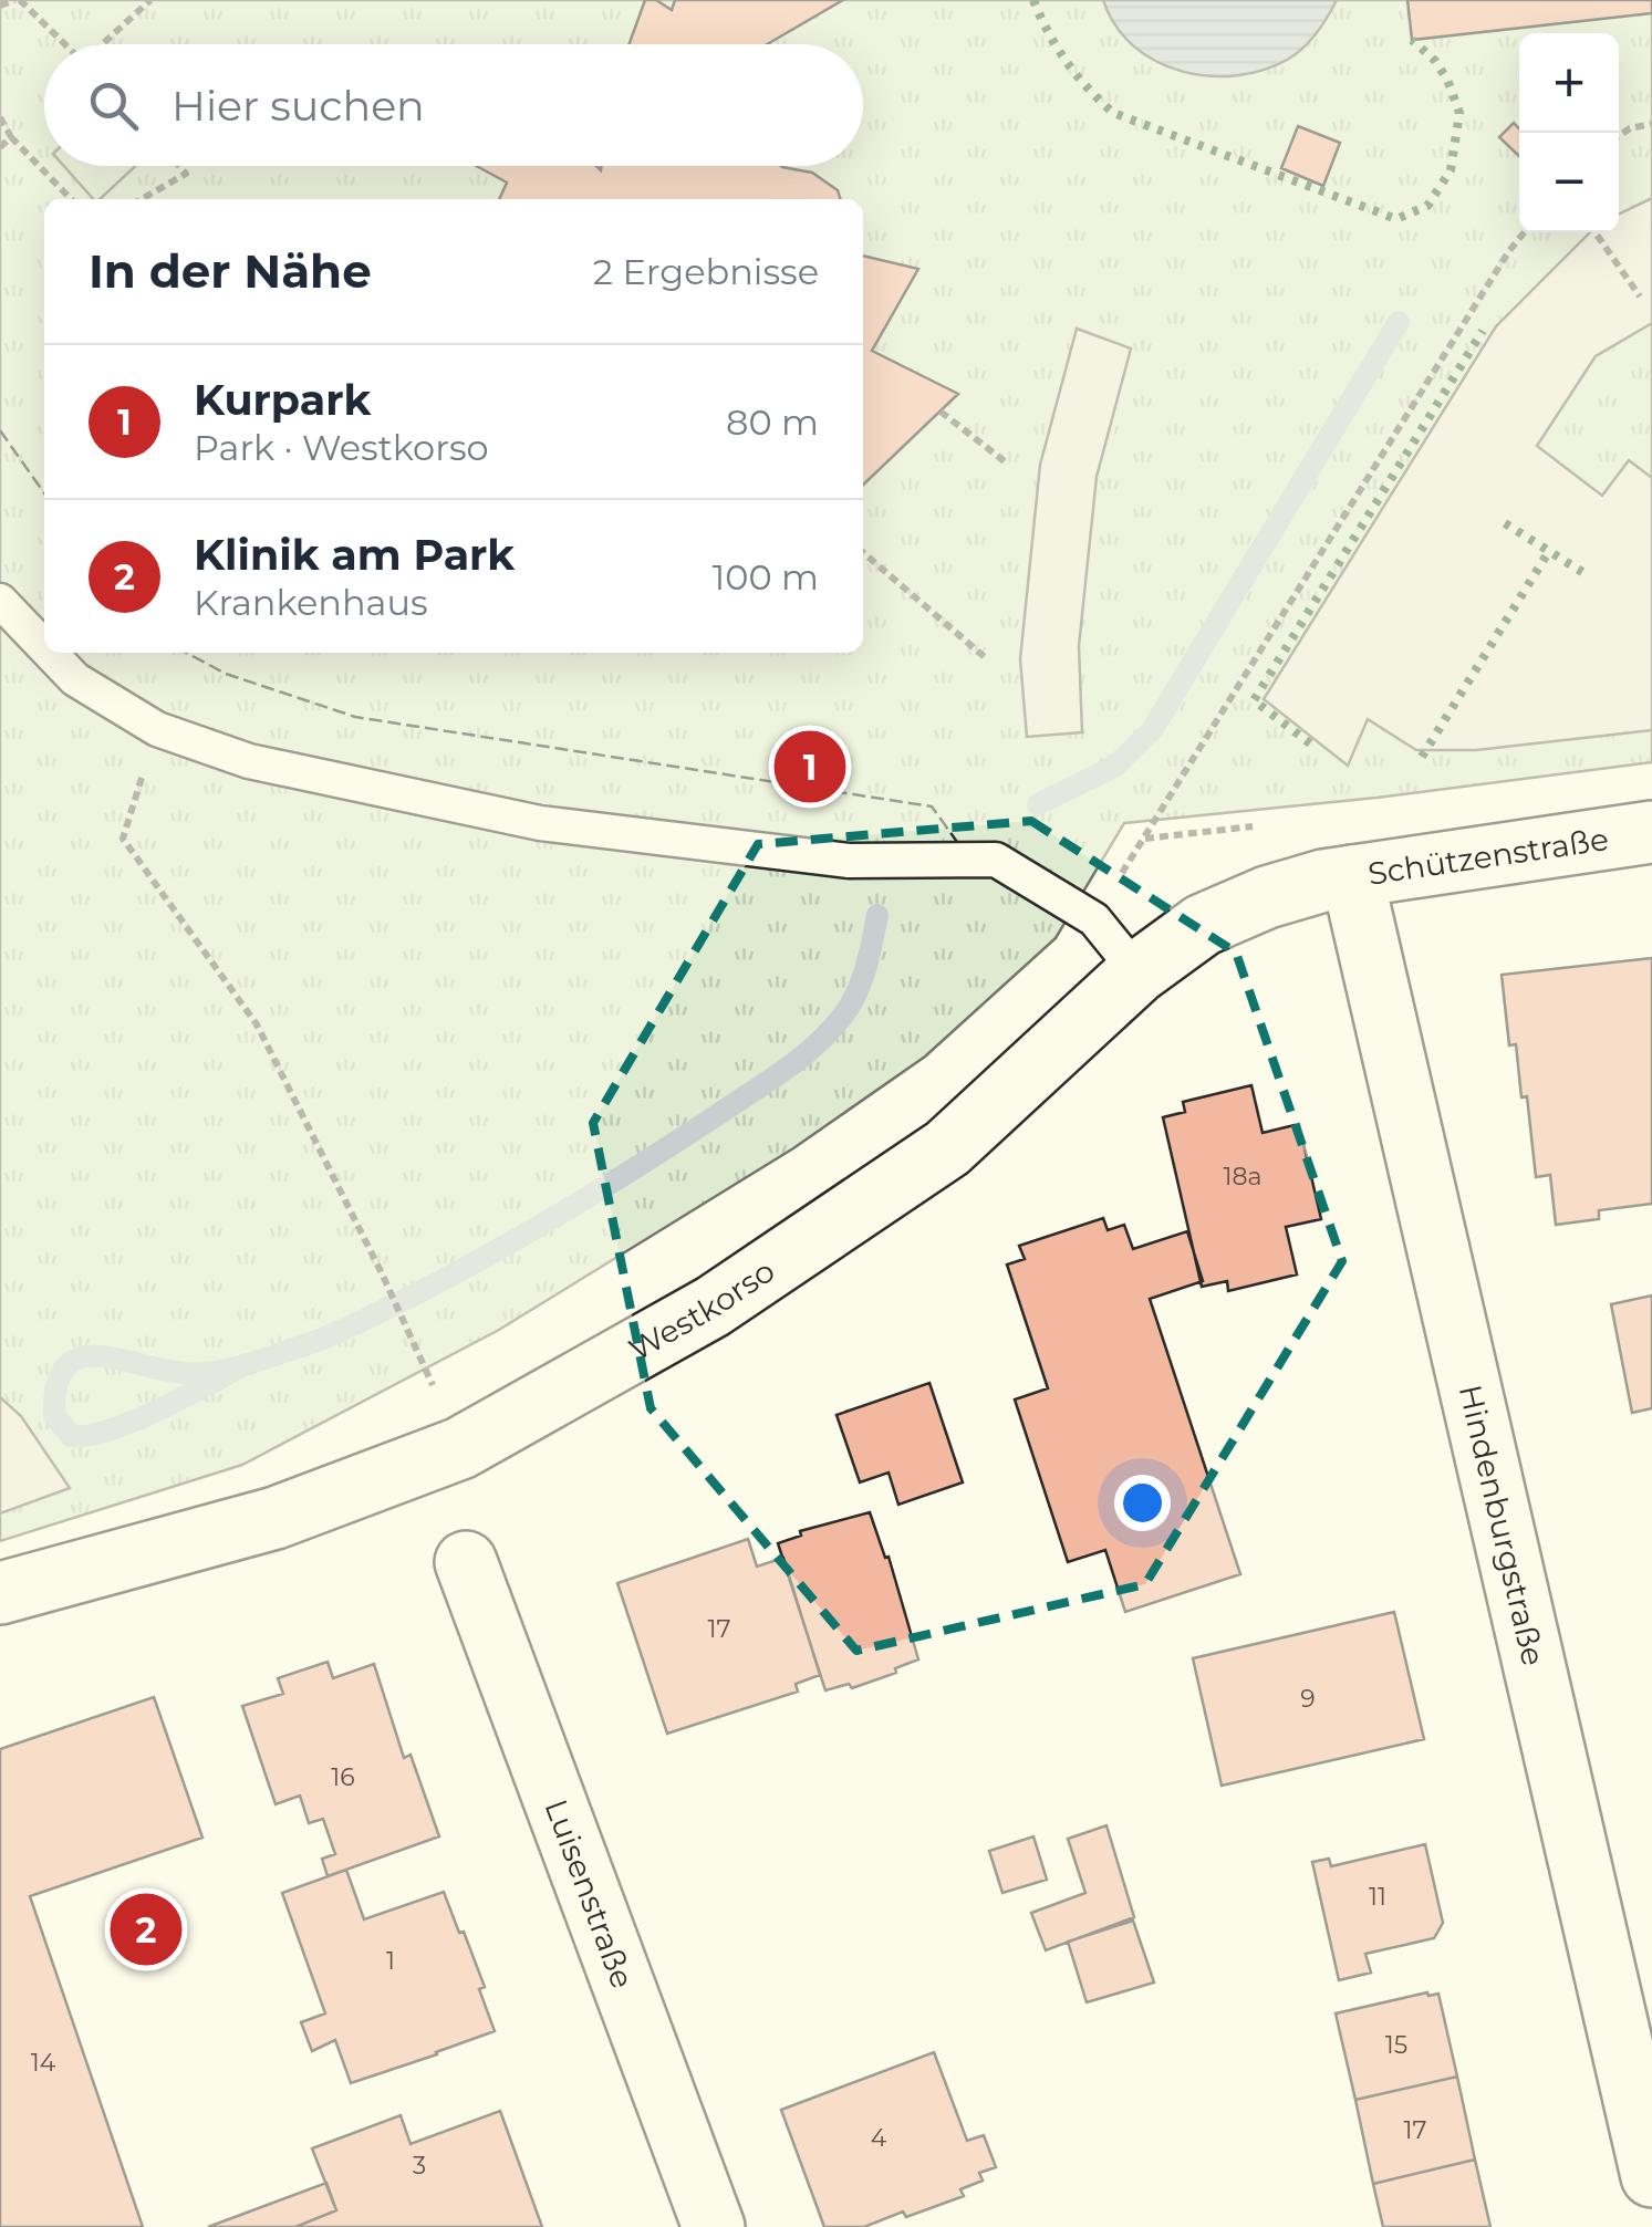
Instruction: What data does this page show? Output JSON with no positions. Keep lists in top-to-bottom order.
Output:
{
  "streets": {
    "street": [
      "Schützenstraße",
      "Westkorso",
      "Hindenburgstraße",
      "Luisenstraße"
    ]
  },
  "crossings": [
    ["Schützenstraße", "Westkorso"],
    ["Schützenstraße", "Hindenburgstraße"],
    ["Westkorso", "Hindenburgstraße"]
  ],
  "house_numbers": [
    "18a",
    "17",
    "9",
    "16",
    "11",
    "1",
    "15",
    "14",
    "17",
    "4",
    "3"
  ],
  "page": {
    "map_buttons": ["+", "−"],
    "search": "Hier suchen",
    "heading": ["In der Nähe", "2 Ergebnisse"],
    "list": [
      {
        "mark": "1",
        "name": "Kurpark",
        "note": "Park · Westkorso",
        "value": "80 m"
      },
      {
        "mark": "2",
        "name": "Klinik am Park",
        "note": "Krankenhaus",
        "value": "100 m"
      }
    ],
    "pins": ["1", "2"]
  }
}
